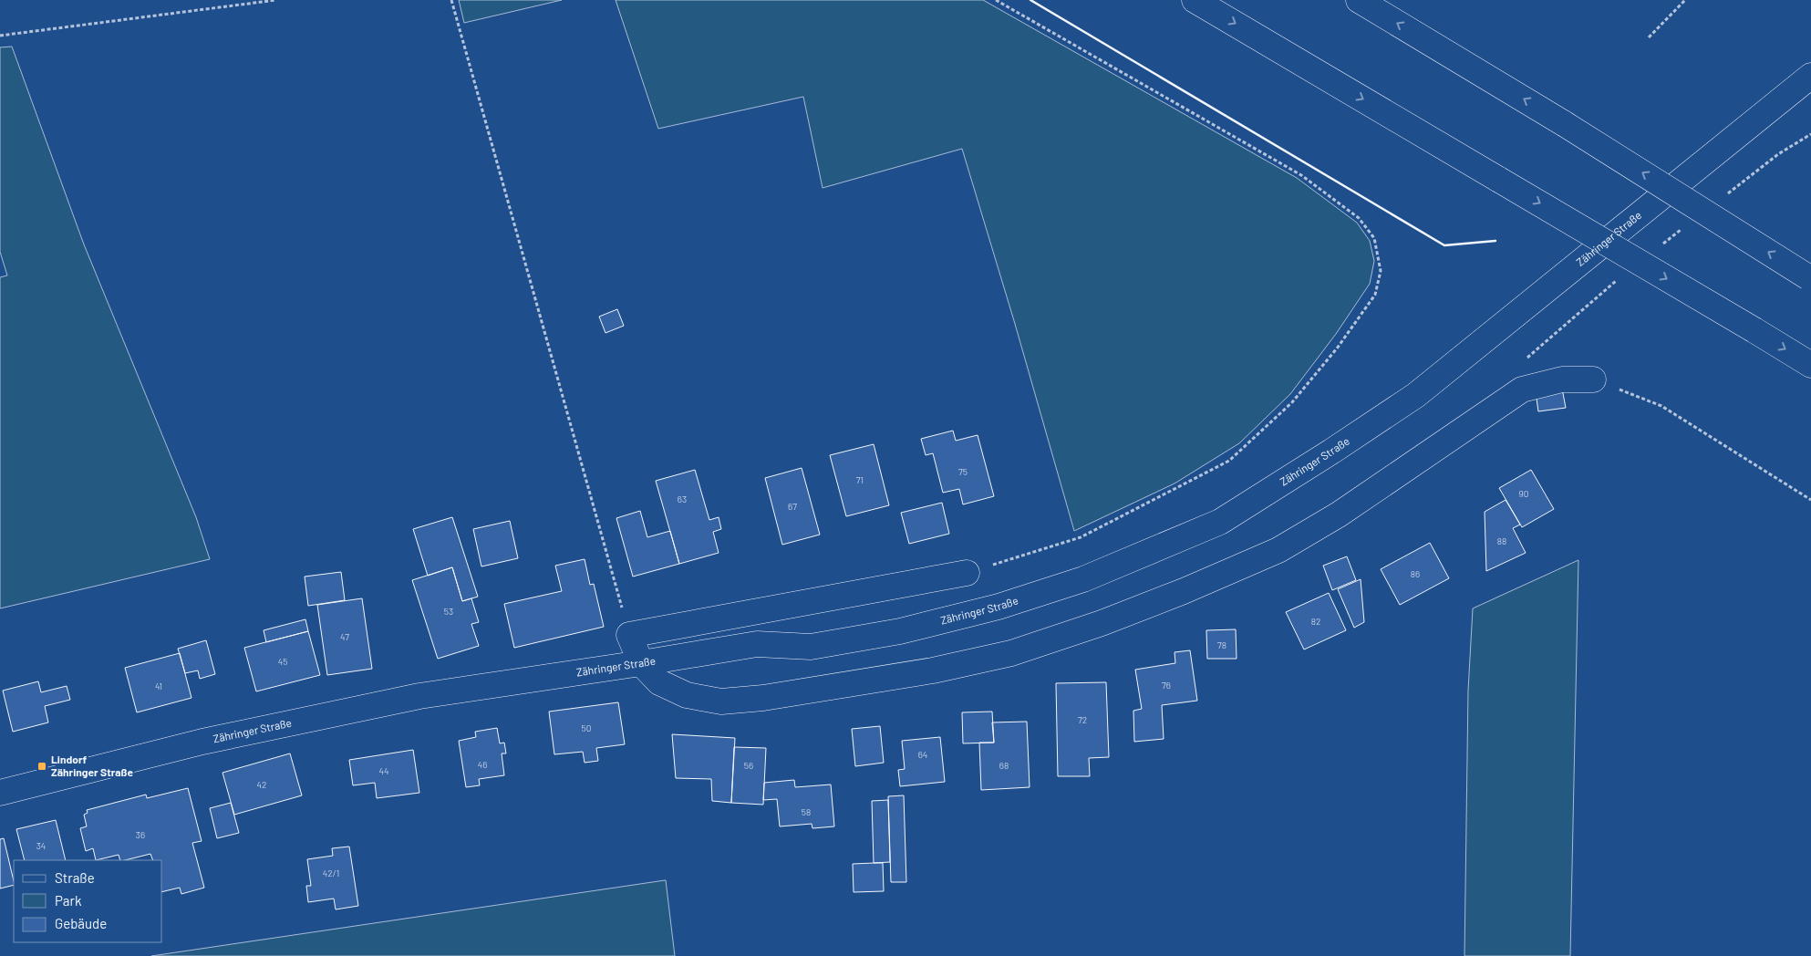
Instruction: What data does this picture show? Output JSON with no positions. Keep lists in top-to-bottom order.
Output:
{
  "streets": {
    "main road": ["Zähringer Straße"]
  },
  "places": {
    "transit": ["Lindorf Zähringer Straße"]
  },
  "house_numbers": [
    "75",
    "71",
    "90",
    "63",
    "67",
    "88",
    "86",
    "53",
    "82",
    "47",
    "78",
    "45",
    "76",
    "41",
    "72",
    "50",
    "64",
    "46",
    "56",
    "68",
    "44",
    "42",
    "58",
    "36",
    "34",
    "42/1"
  ],
  "legend": ["Straße", "Park", "Gebäude"]
}
